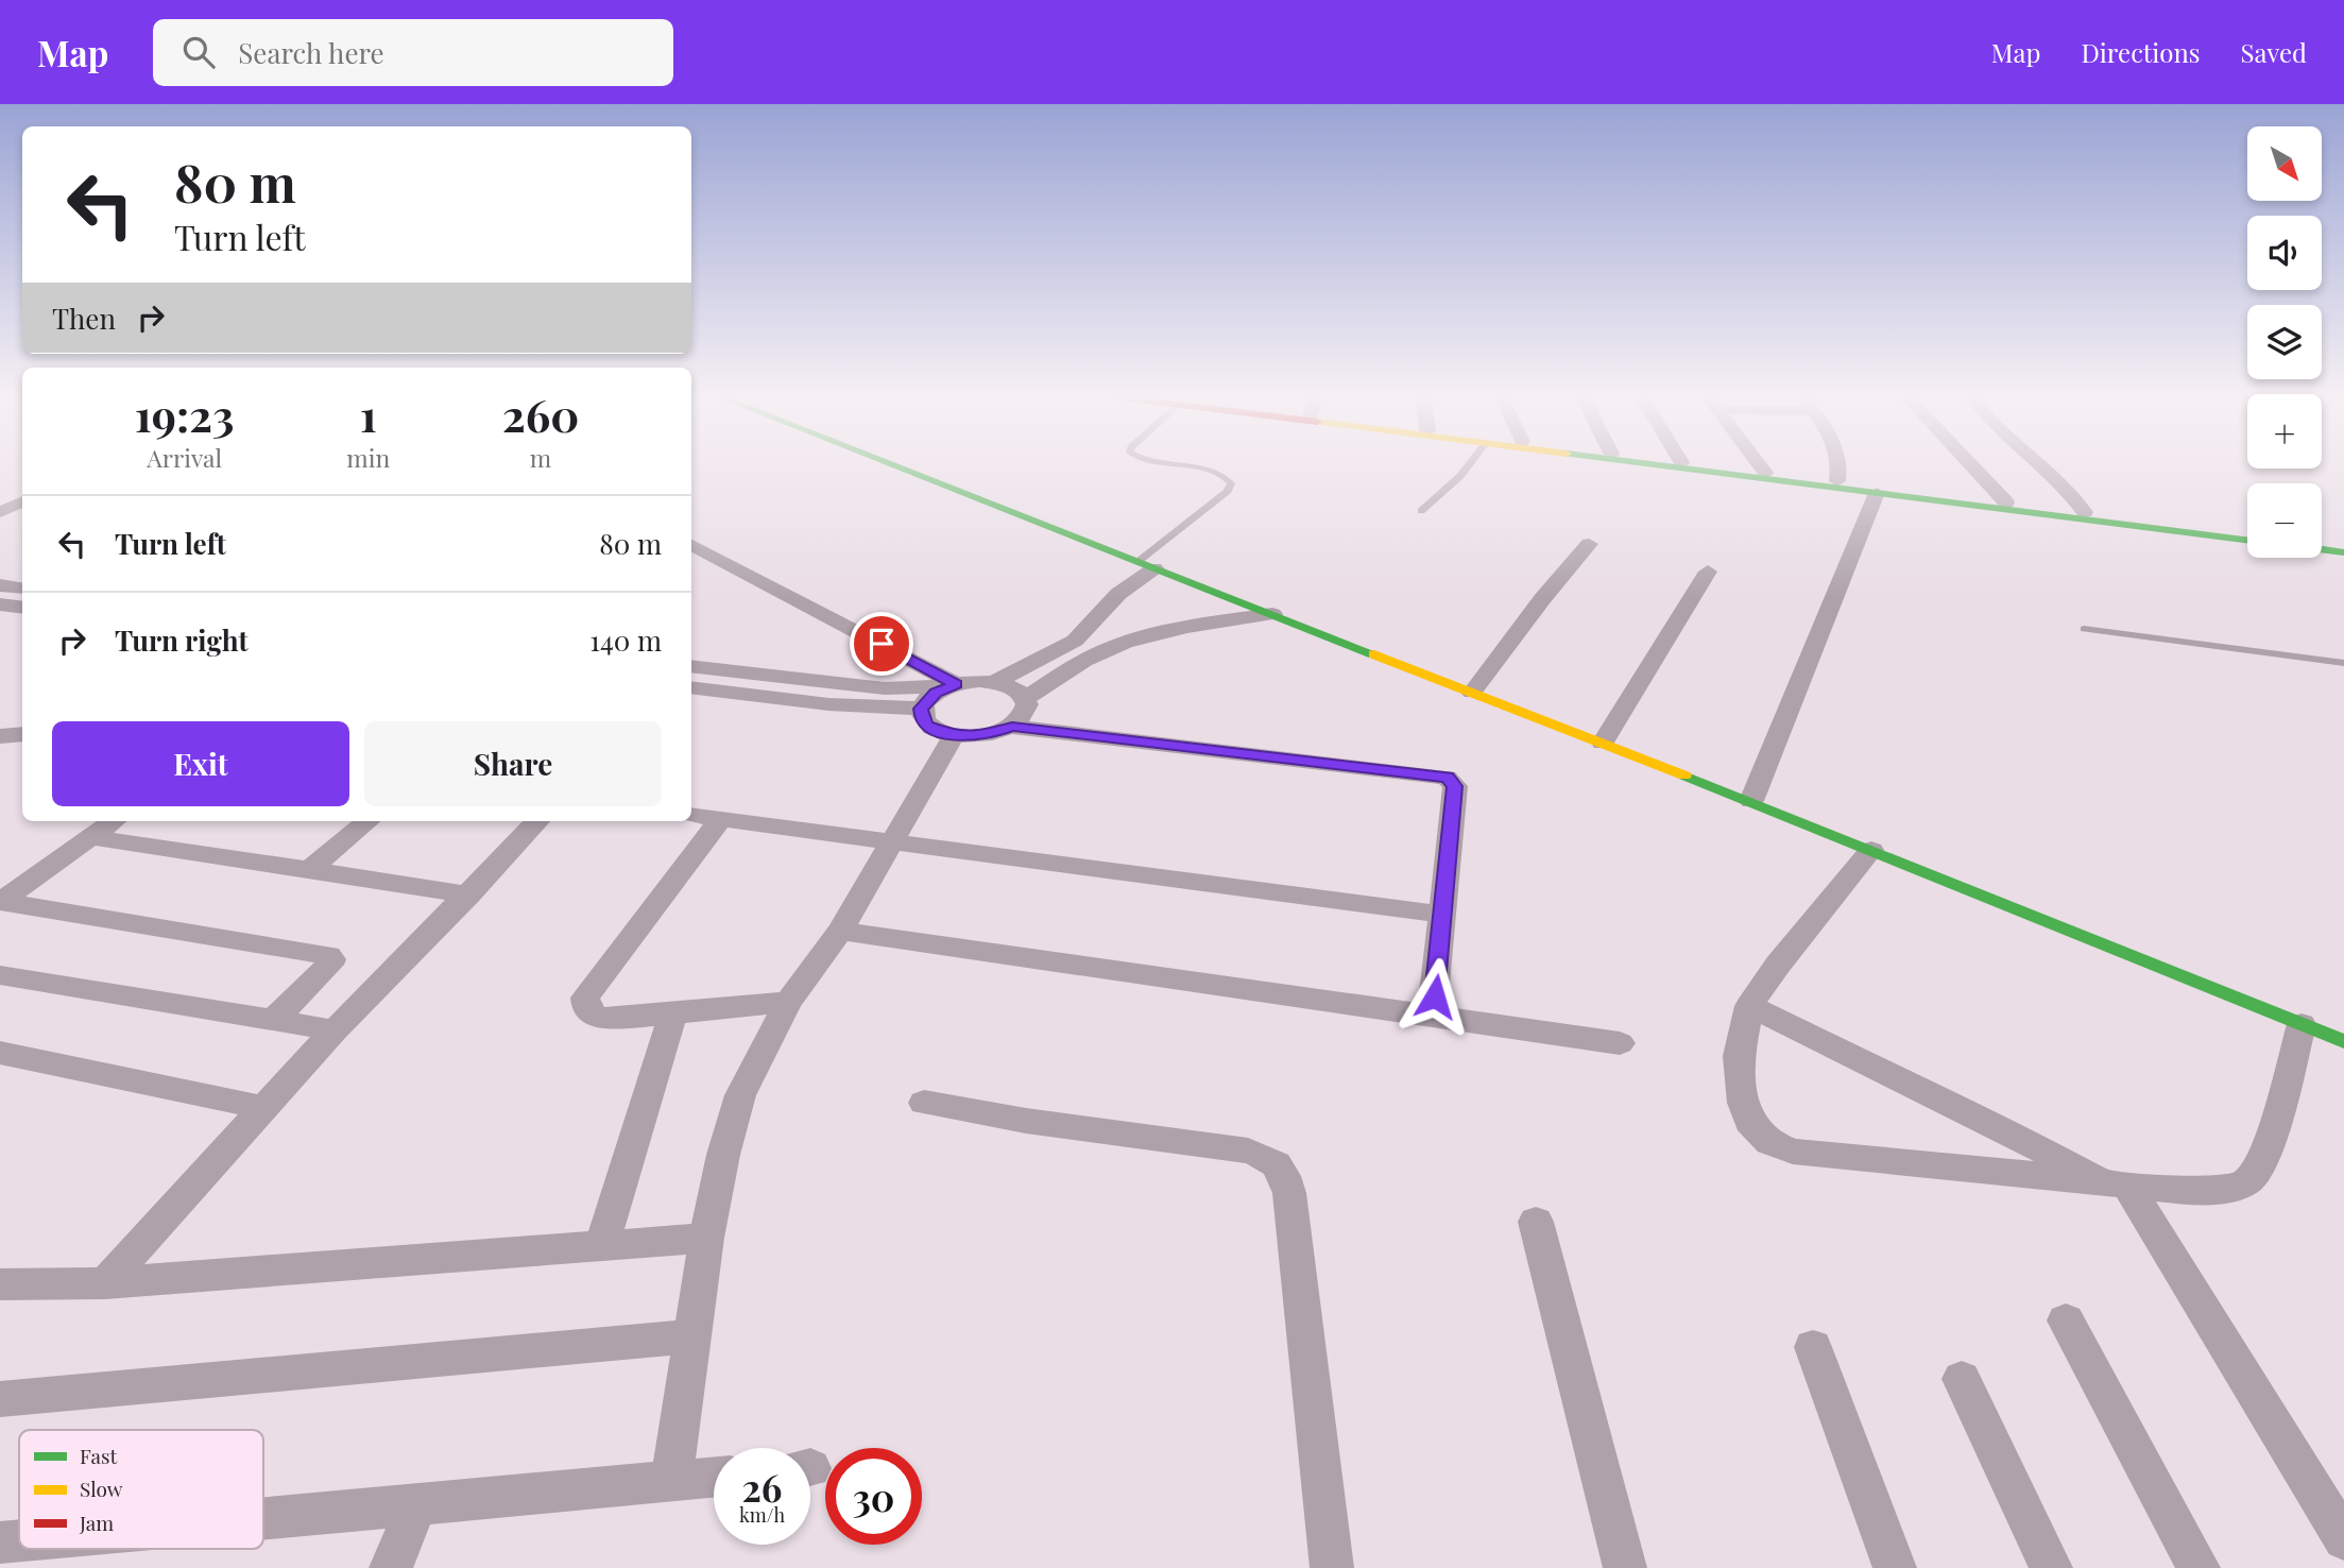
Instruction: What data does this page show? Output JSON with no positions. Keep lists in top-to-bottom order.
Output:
{
  "legend": ["Fast", "Slow", "Jam"],
  "north": "bottom right",
  "page": {
    "header": "Map",
    "search": "Search here",
    "nav": ["Map", "Directions", "Saved"],
    "map_buttons": ["+", "−"],
    "turn": ["80 m", "Turn left"],
    "then": "Then",
    "eta": [
      "19:23",
      "Arrival",
      "1",
      "min",
      "260",
      "m"
    ],
    "list": [
      {
        "name": "Turn left",
        "value": "80 m"
      },
      {
        "name": "Turn right",
        "value": "140 m"
      }
    ],
    "buttons": ["Exit", "Share"],
    "speed": "26 km/h",
    "limit": "30"
  }
}
